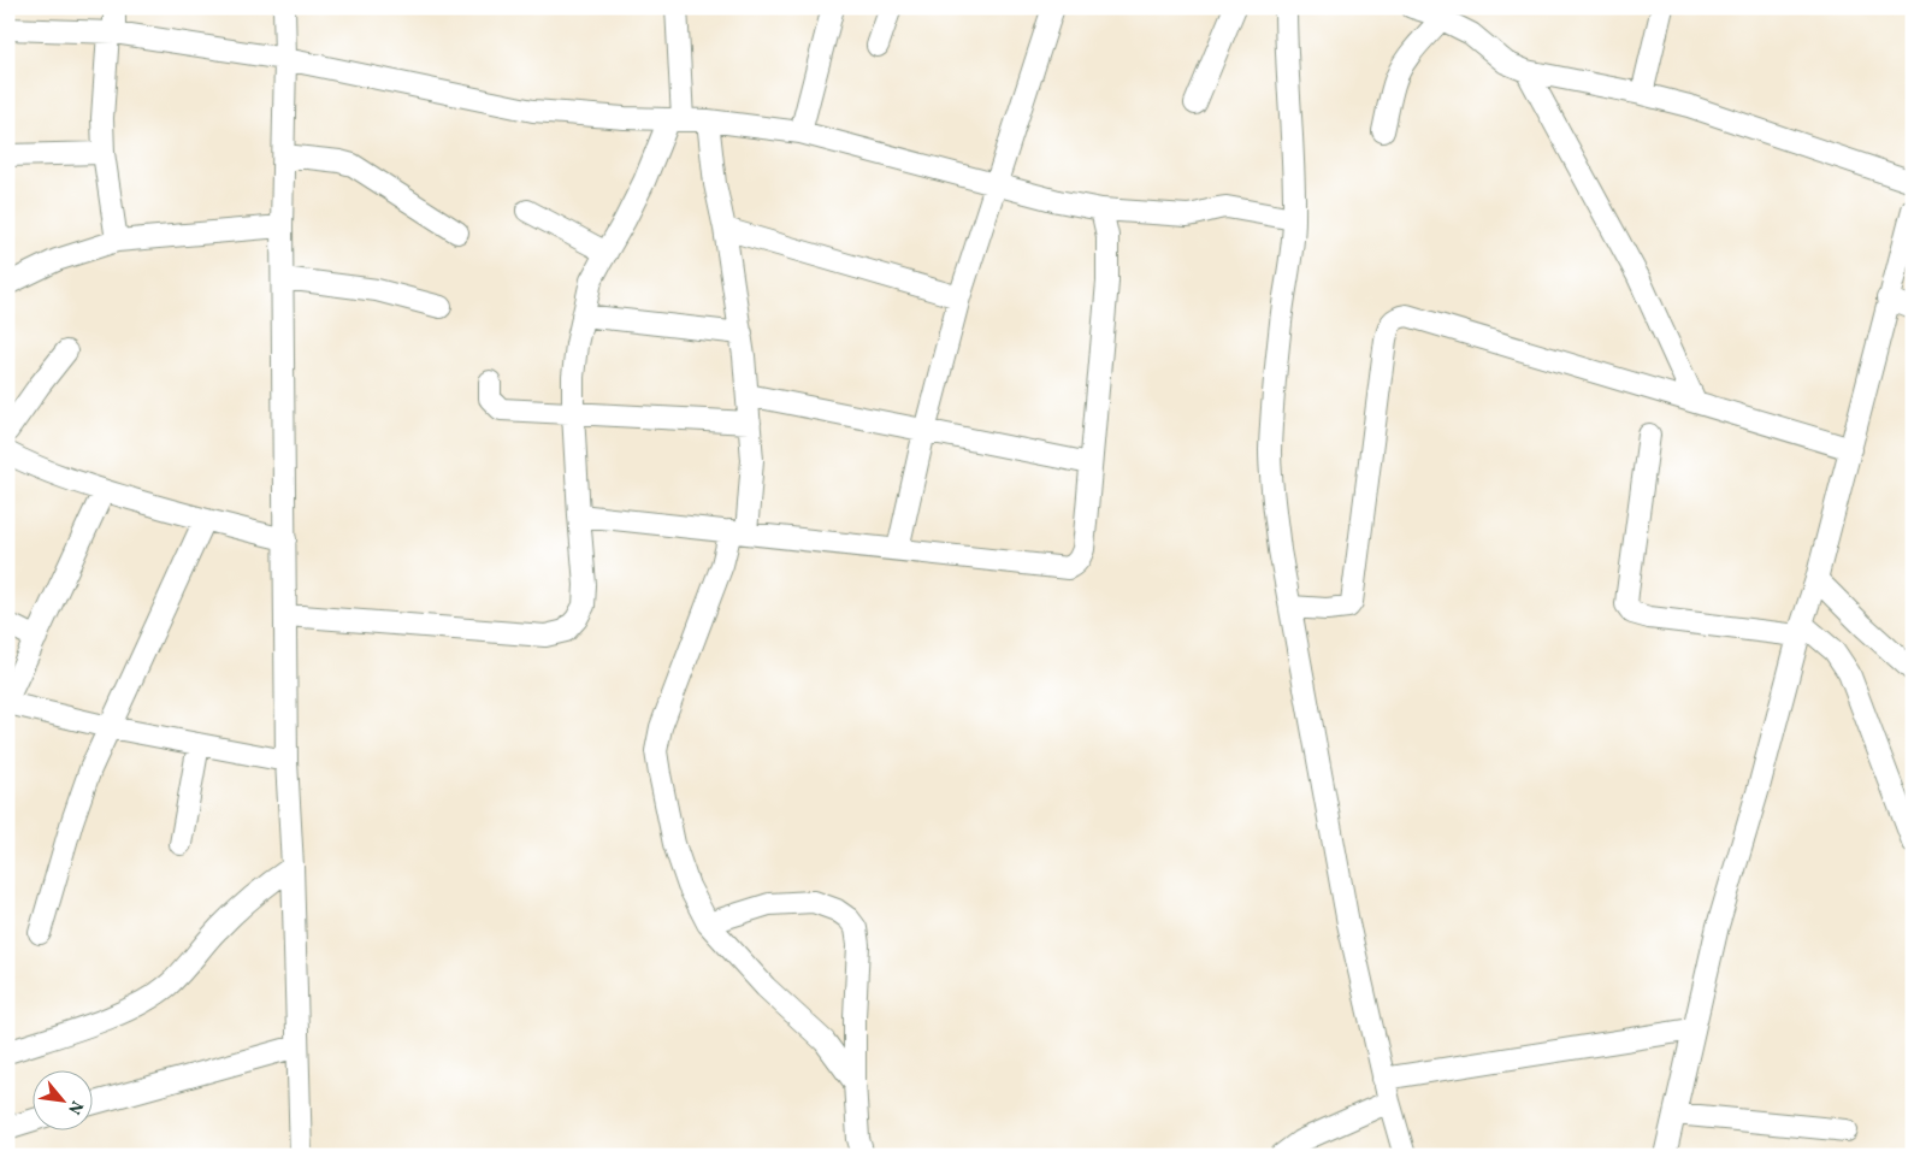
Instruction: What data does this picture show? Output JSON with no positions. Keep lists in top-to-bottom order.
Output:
{
  "north": "bottom right"
}
